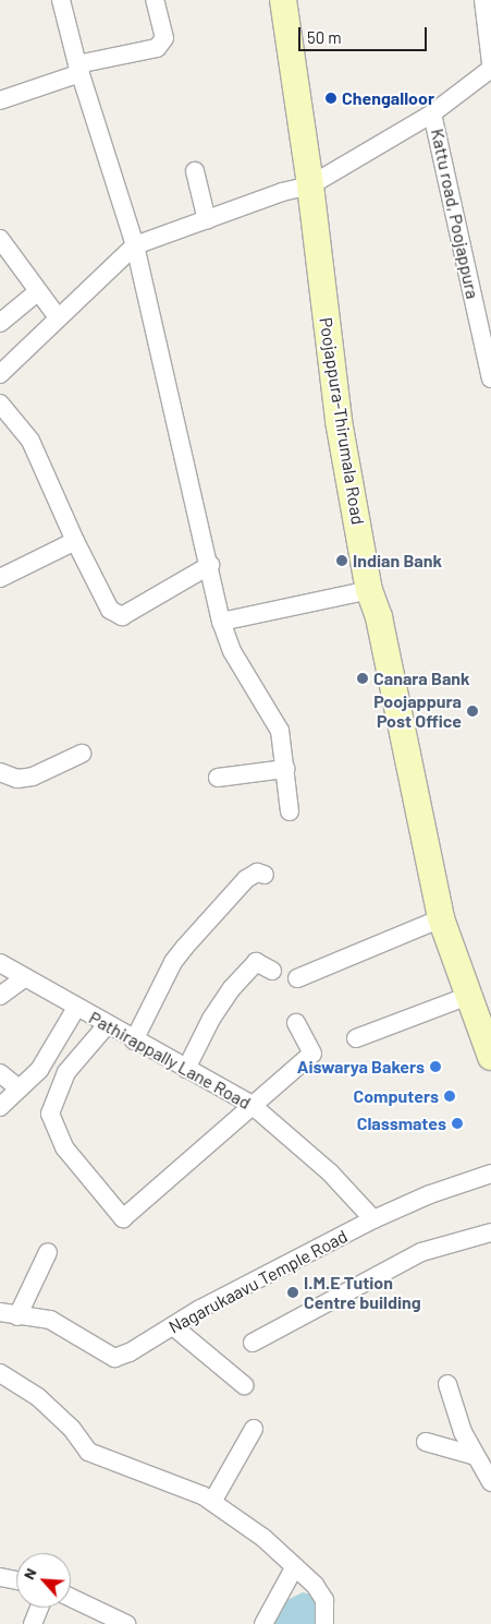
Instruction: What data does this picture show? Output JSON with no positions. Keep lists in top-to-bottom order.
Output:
{
  "streets": {
    "main road": ["Poojappura-Thirumala Road"],
    "street": ["Kattu road, Poojappura", "Pathirappally Lane Road", "Nagarukaavu Temple Road"]
  },
  "crossings": [
    ["Pathirappally Lane Road", "Nagarukaavu Temple Road"]
  ],
  "places": [
    "Chengalloor",
    "Indian Bank",
    "Canara Bank",
    "Poojappura Post Office",
    "Aiswarya Bakers",
    "Computers",
    "Classmates",
    "I.M.E Tution Centre building"
  ],
  "scale_bar": "50 m",
  "north": "top left"
}
